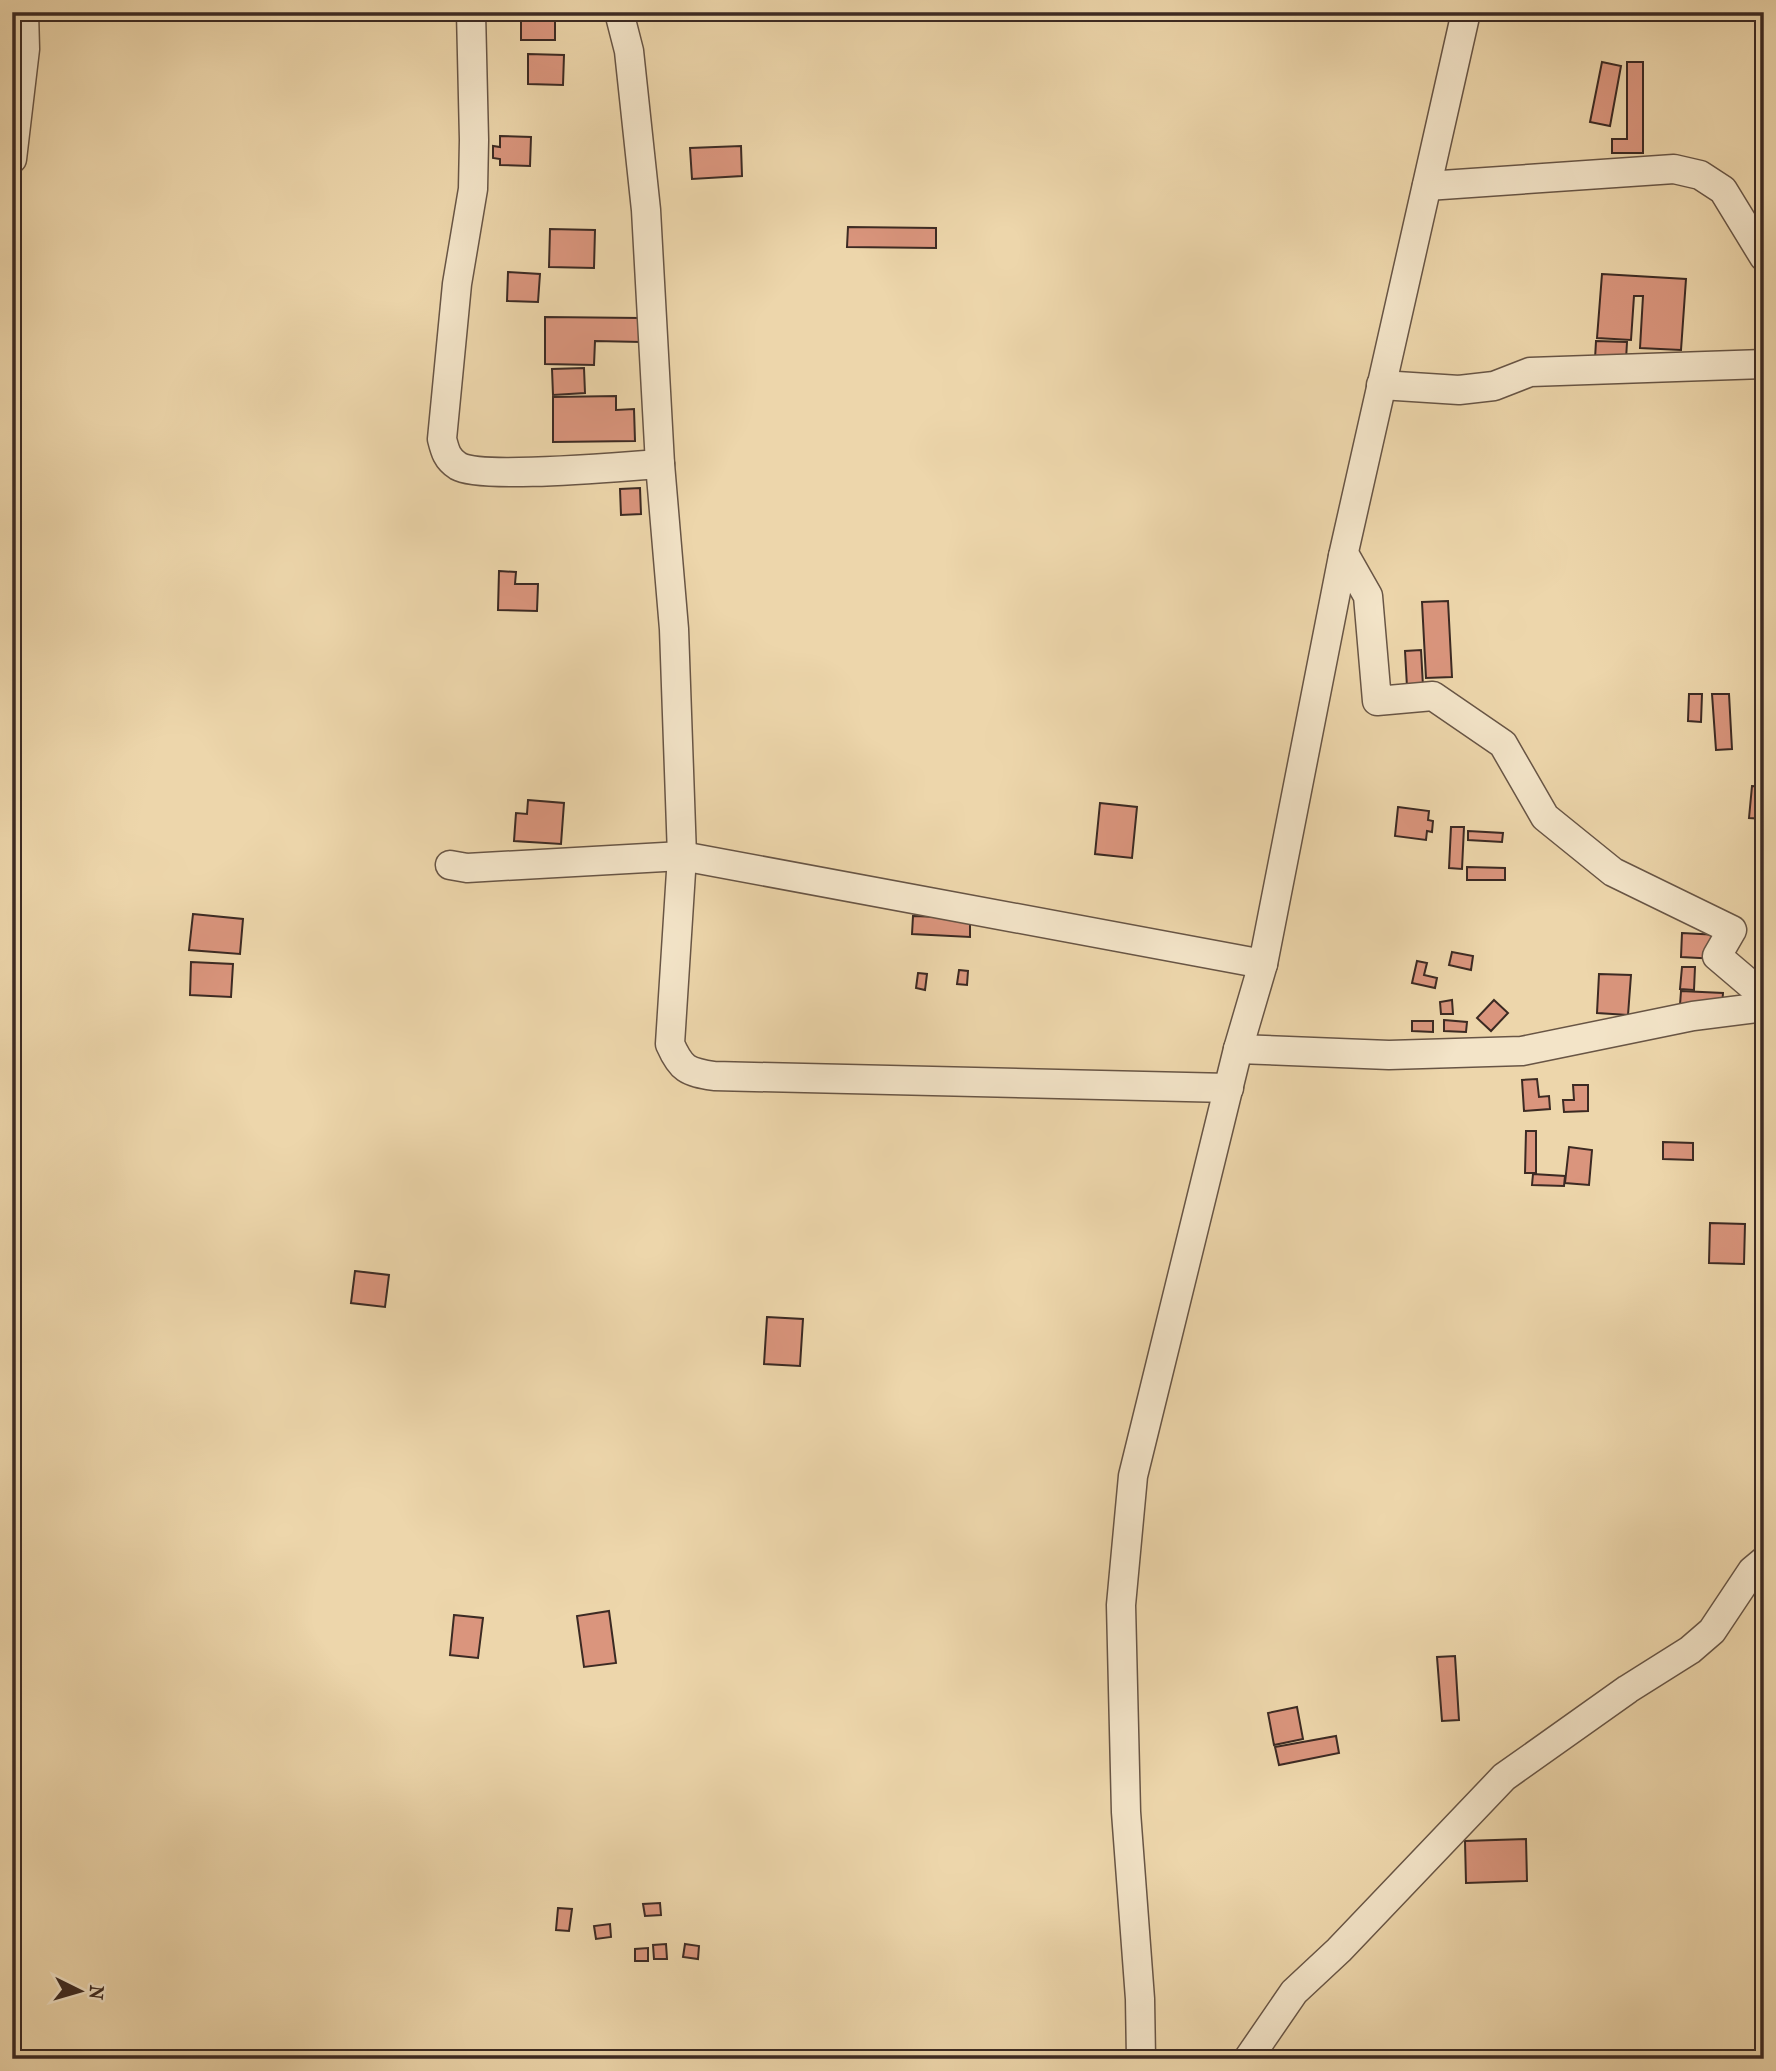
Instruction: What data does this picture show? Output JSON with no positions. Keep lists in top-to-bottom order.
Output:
{
  "north": "right"
}
